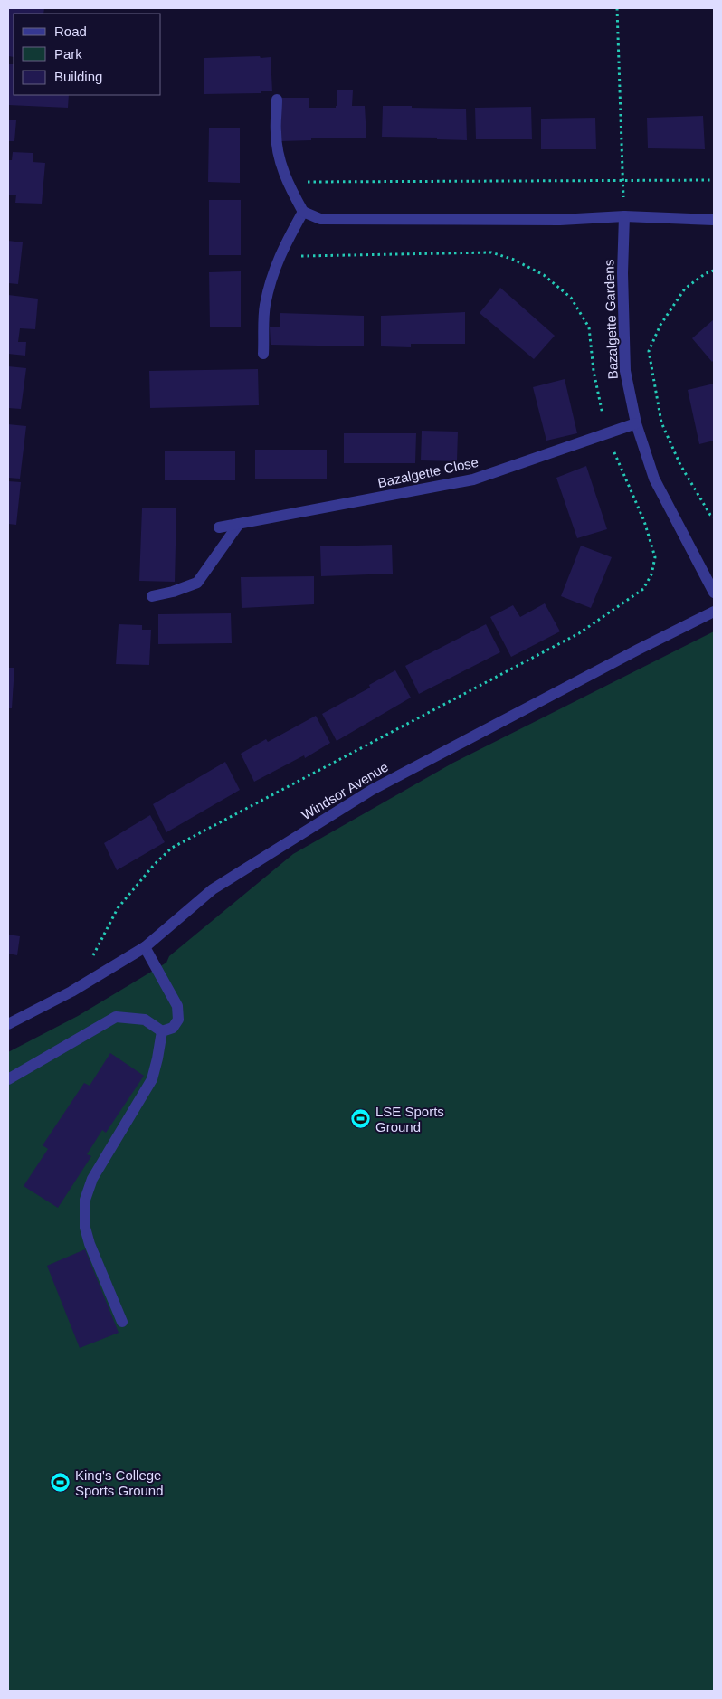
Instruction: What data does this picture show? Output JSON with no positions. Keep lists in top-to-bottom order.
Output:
{
  "streets": {
    "street": ["Bazalgette Gardens", "Bazalgette Close", "Windsor Avenue"]
  },
  "crossings": [
    ["Bazalgette Gardens", "Bazalgette Close"]
  ],
  "places": {
    "sports": ["LSE Sports Ground", "King's College Sports Ground"]
  },
  "legend": ["Road", "Park", "Building"]
}
